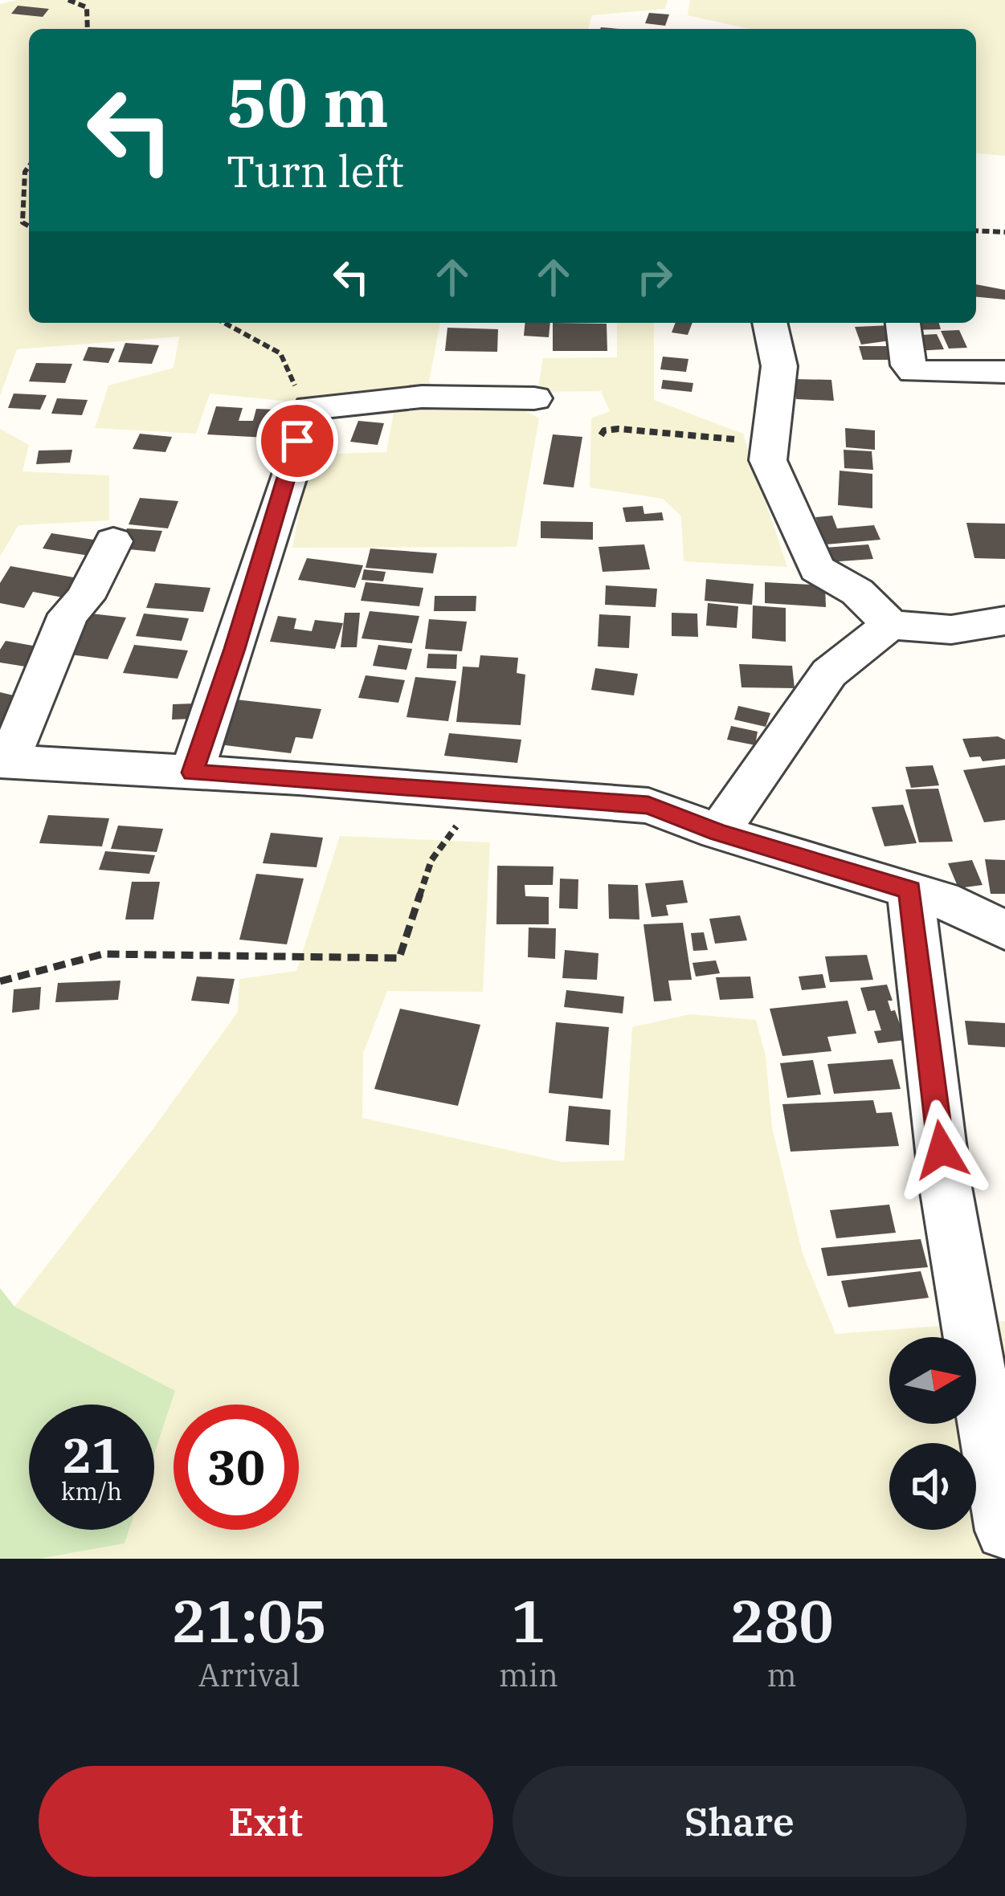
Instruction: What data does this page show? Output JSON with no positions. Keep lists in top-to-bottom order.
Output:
{
  "north": "right",
  "page": {
    "turn": ["50 m", "Turn left"],
    "speed": "21 km/h",
    "limit": "30",
    "eta": [
      "21:05",
      "Arrival",
      "1",
      "min",
      "280",
      "m"
    ],
    "buttons": ["Exit", "Share"]
  }
}
